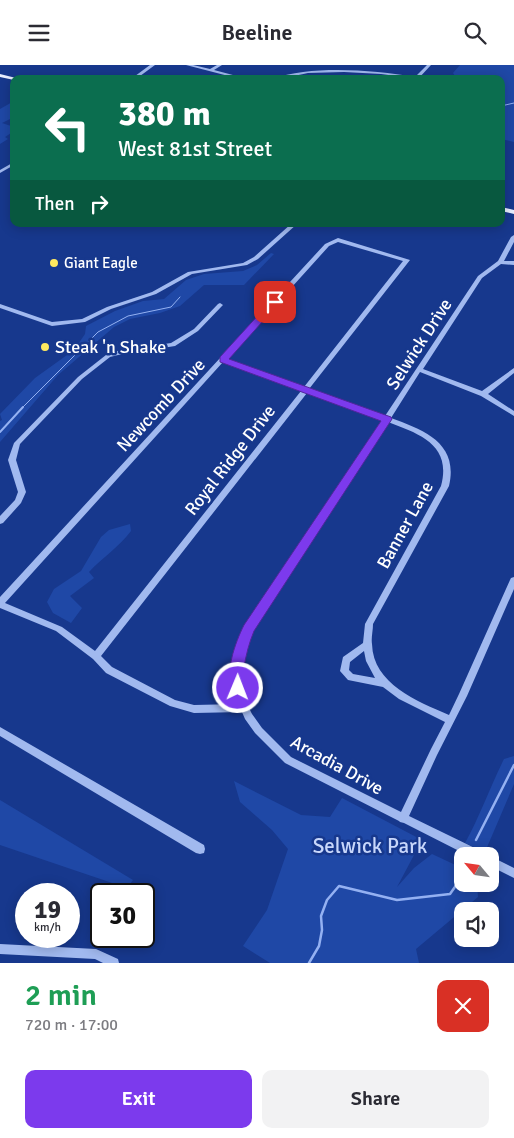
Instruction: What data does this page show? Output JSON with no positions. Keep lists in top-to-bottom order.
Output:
{
  "streets": {
    "street": [
      "Selwick Drive",
      "Newcomb Drive",
      "Royal Ridge Drive",
      "Banner Lane",
      "Arcadia Drive"
    ]
  },
  "crossings": [
    ["Selwick Drive", "Banner Lane"],
    ["Selwick Drive", "Arcadia Drive"],
    ["Newcomb Drive", "Royal Ridge Drive"],
    ["Newcomb Drive", "Banner Lane"],
    ["Royal Ridge Drive", "Banner Lane"]
  ],
  "parks": ["Selwick Park"],
  "places": ["Giant Eagle", "Steak 'n Shake"],
  "north": "top left",
  "page": {
    "header": "Beeline",
    "turn": ["380 m", "West 81st Street"],
    "then": "Then",
    "speed": "19 km/h",
    "limit": "30",
    "heading": ["2 min", "720 m · 17:00"],
    "buttons": ["Exit", "Share"]
  }
}
